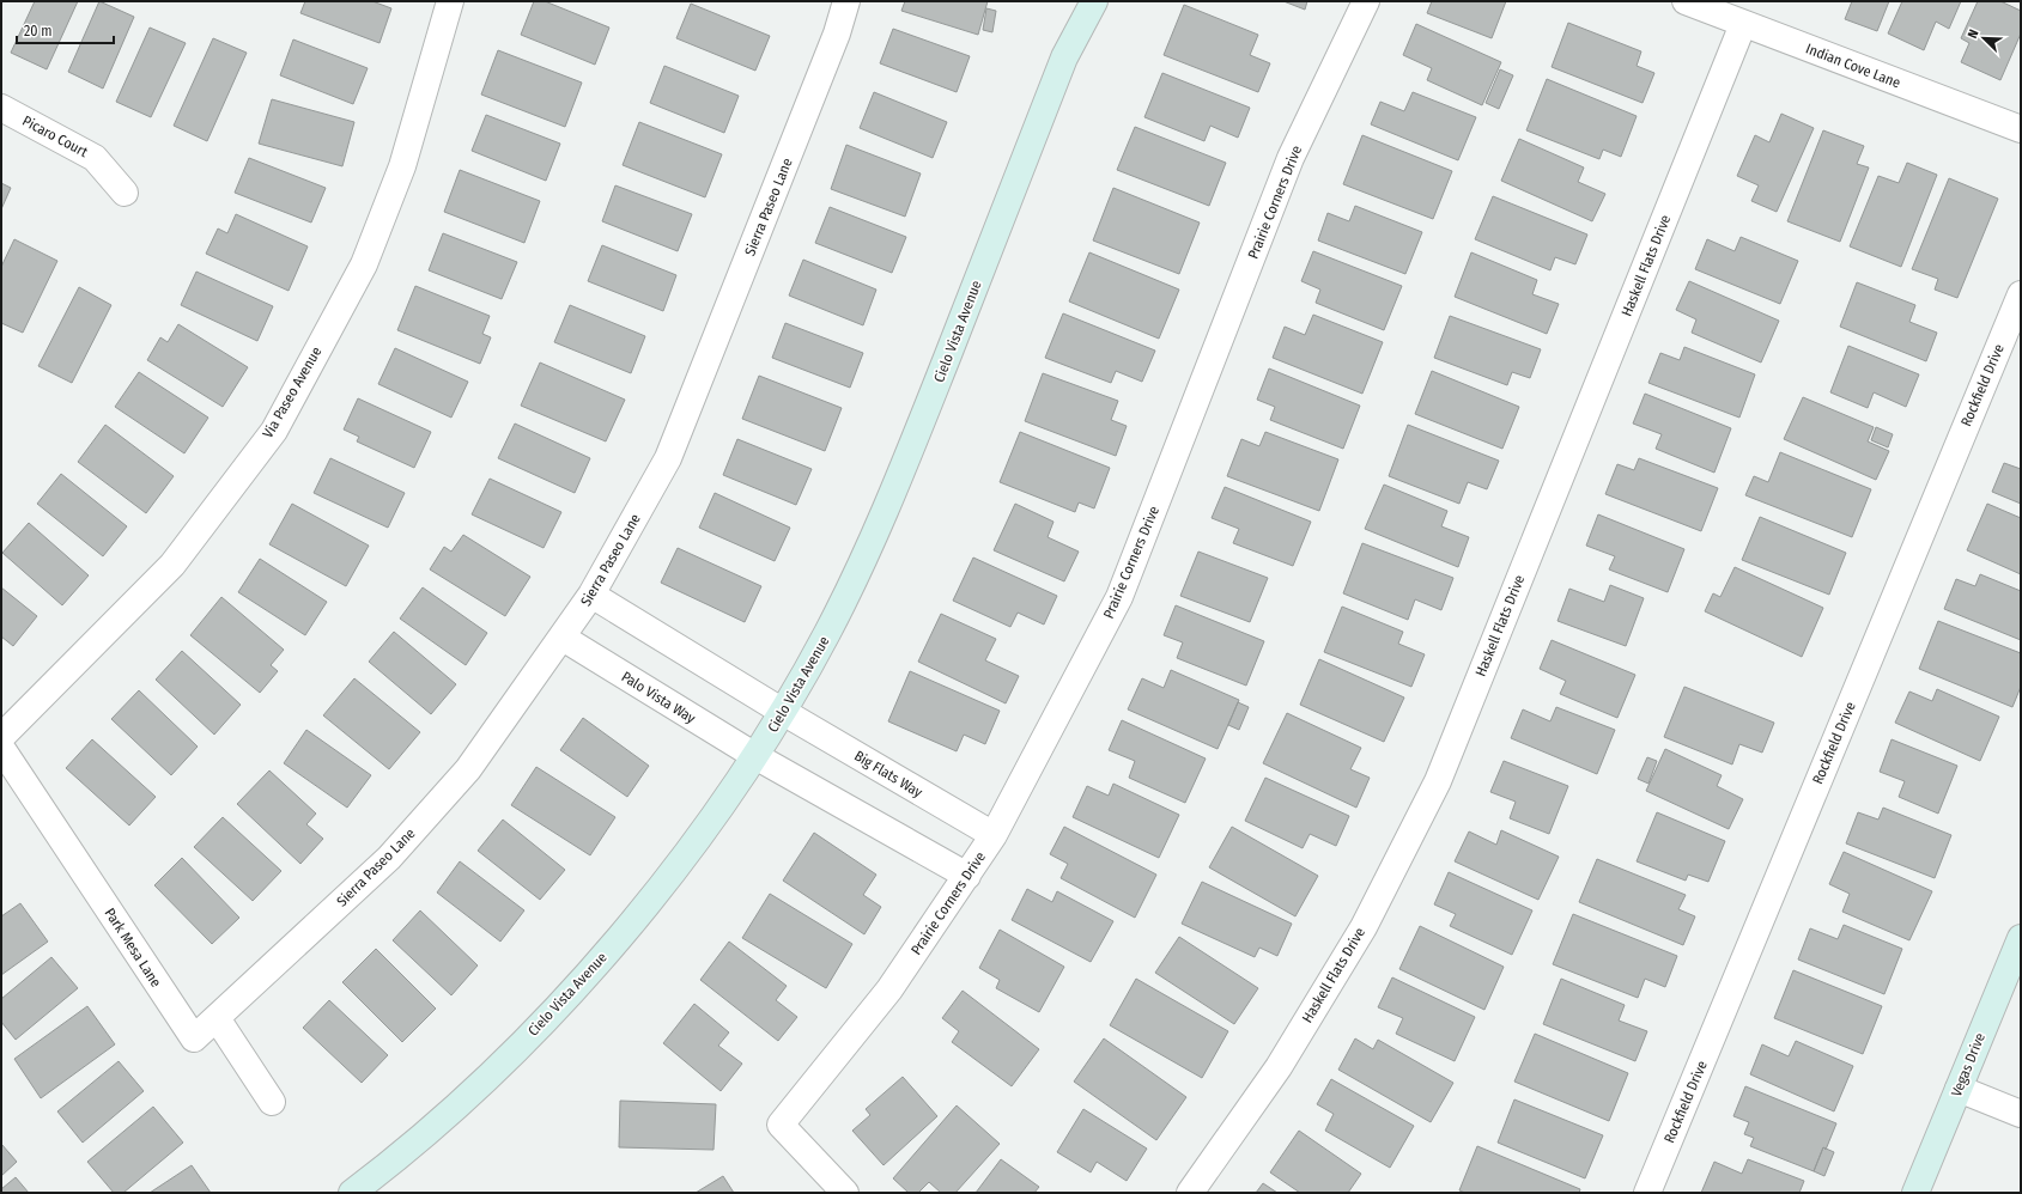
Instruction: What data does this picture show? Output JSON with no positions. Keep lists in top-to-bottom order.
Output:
{
  "streets": {
    "street": [
      "Indian Cove Lane",
      "Picaro Court",
      "Prairie Corners Drive",
      "Sierra Paseo Lane",
      "Haskell Flats Drive",
      "Cielo Vista Avenue",
      "Rockfield Drive",
      "Via Paseo Avenue",
      "Palo Vista Way",
      "Big Flats Way",
      "Park Mesa Lane",
      "Vegas Drive"
    ]
  },
  "crossings": [
    ["Indian Cove Lane", "Haskell Flats Drive"],
    ["Prairie Corners Drive", "Big Flats Way"],
    ["Sierra Paseo Lane", "Palo Vista Way"],
    ["Sierra Paseo Lane", "Park Mesa Lane"],
    ["Cielo Vista Avenue", "Palo Vista Way"],
    ["Cielo Vista Avenue", "Big Flats Way"]
  ],
  "scale_bar": "20 m",
  "north": "top left"
}
